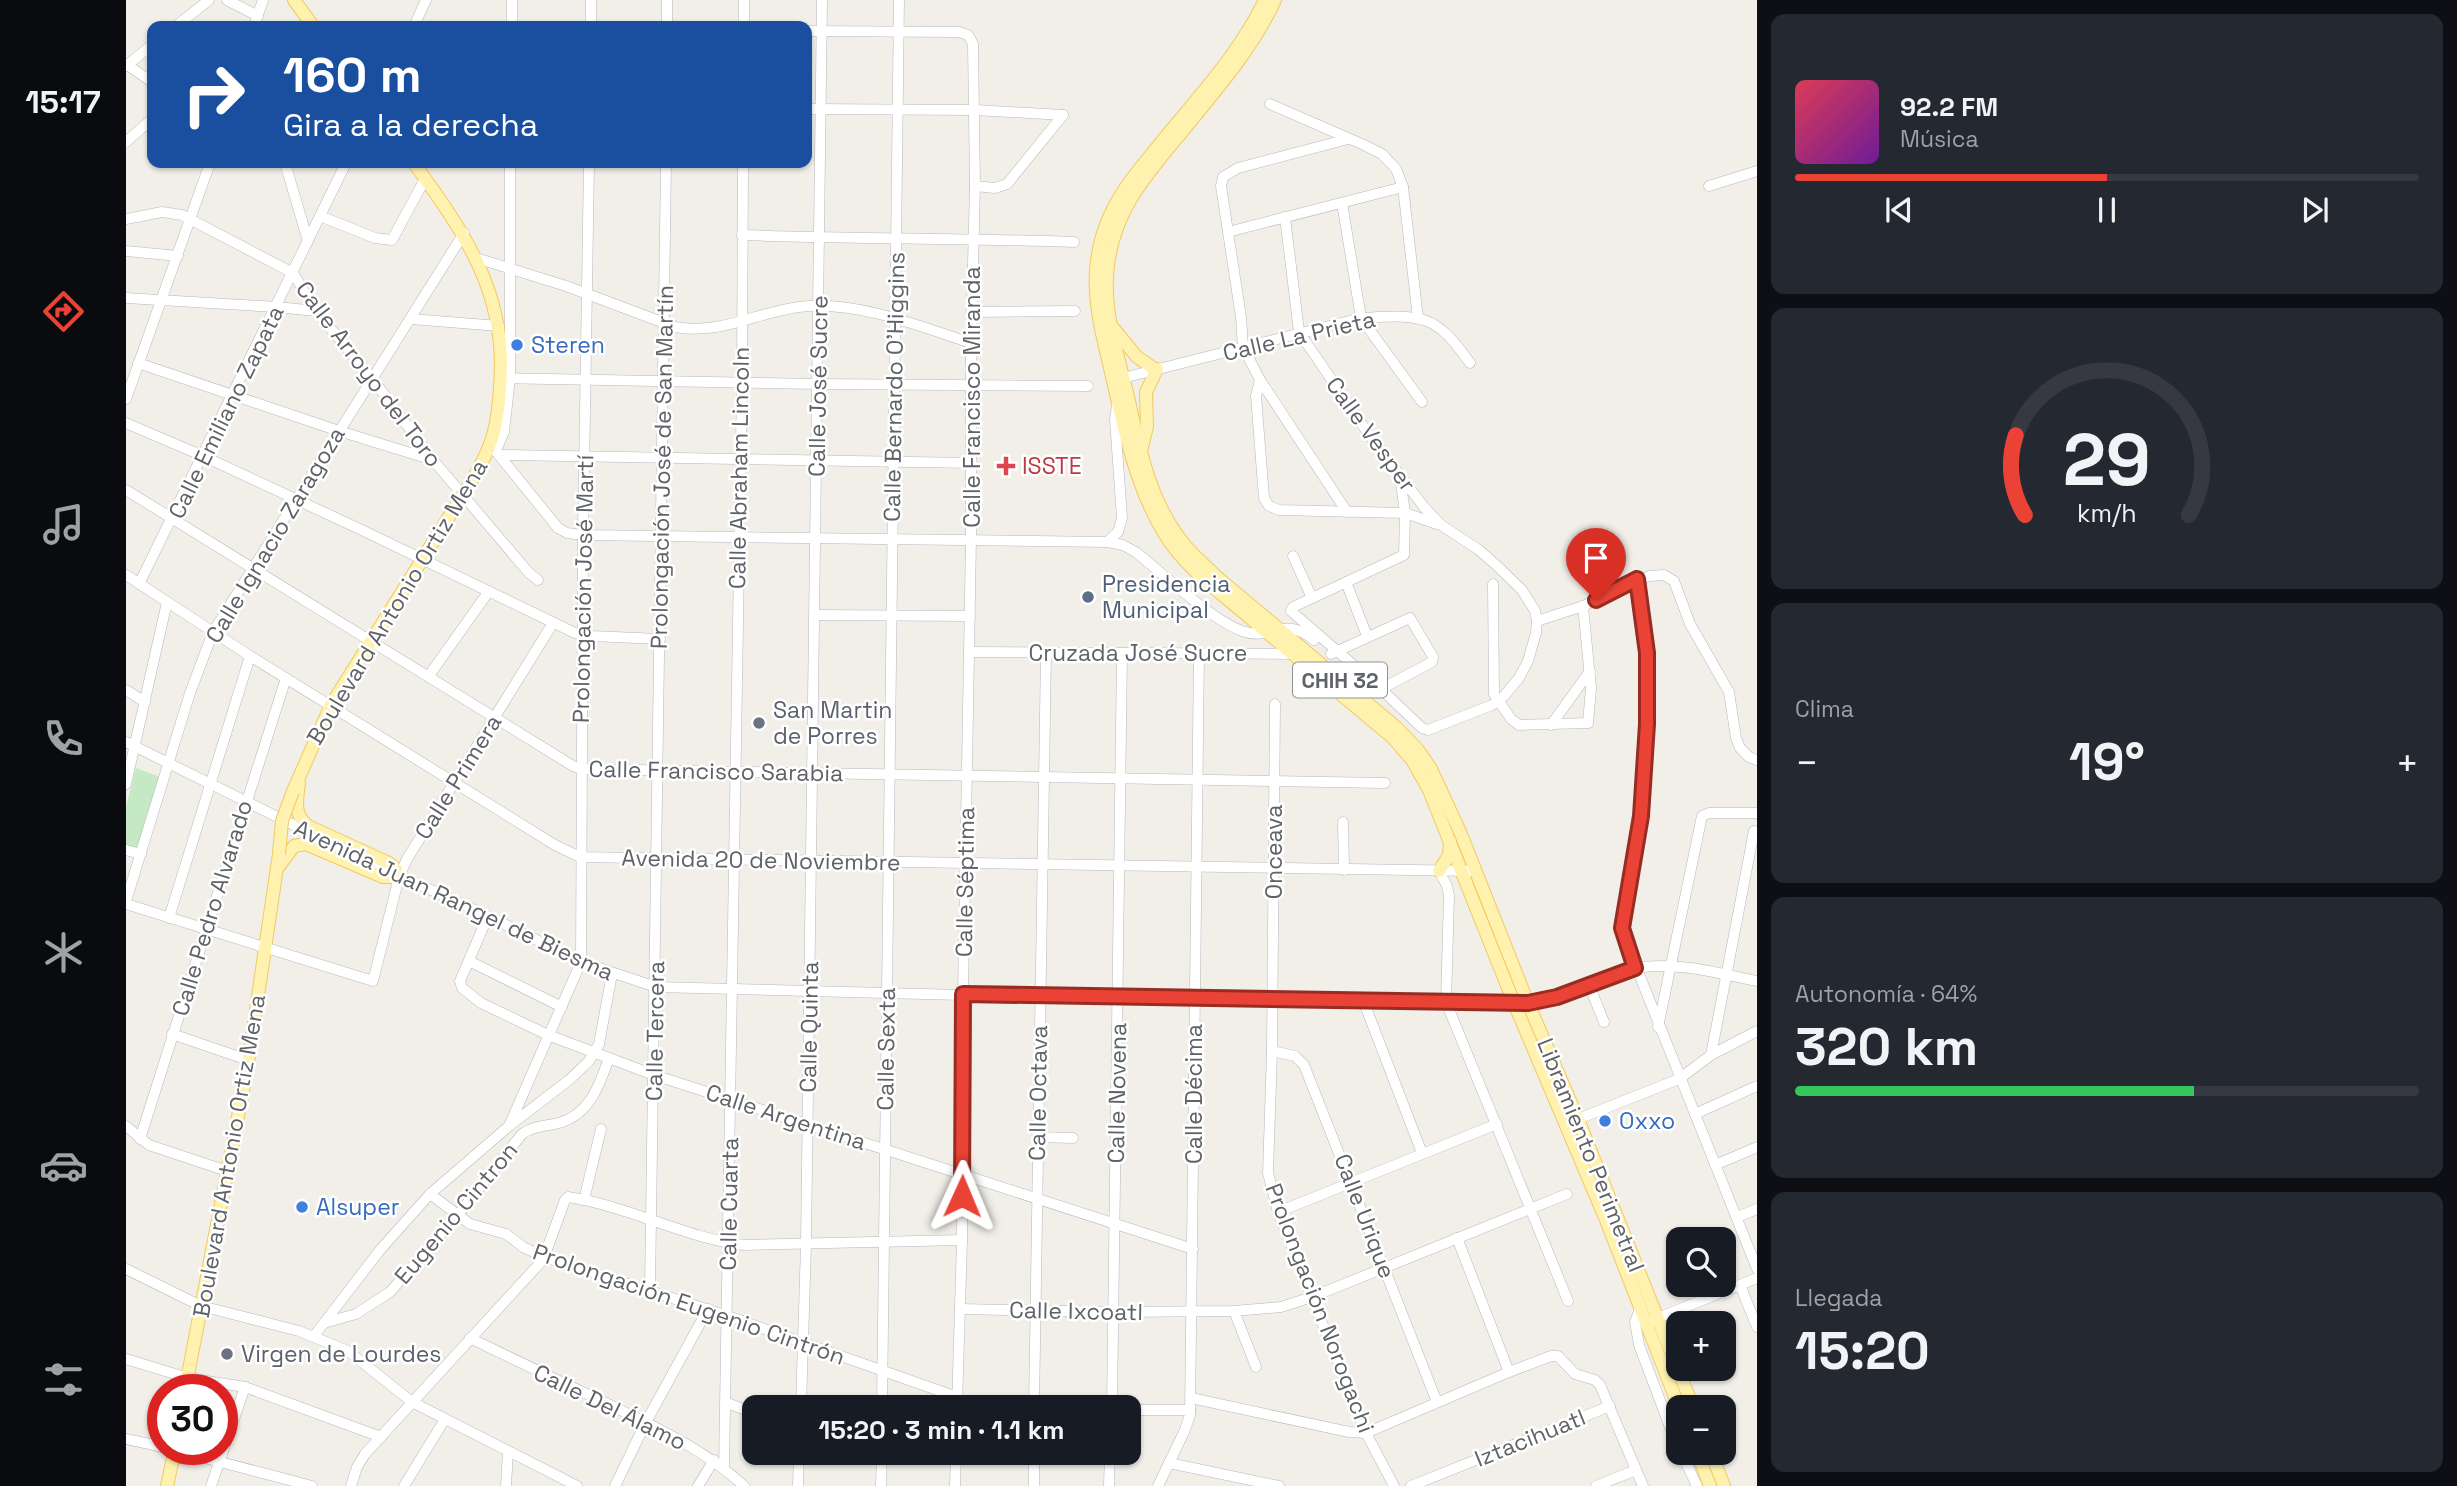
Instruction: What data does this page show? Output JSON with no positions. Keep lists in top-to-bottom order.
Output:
{
  "streets": {
    "main road": ["Boulevard Antonio Ortiz Mena", "CHIH 32", "Libramiento Perimetral"],
    "street": [
      "Calle La Prieta",
      "Calle Arroyo del Toro",
      "Calle José Sucre",
      "Calle Bernardo O'Higgins",
      "Calle Francisco Miranda",
      "Calle Emiliano Zapata",
      "Calle Vesper",
      "Prolongación José de San Martín",
      "Calle Abraham Lincoln",
      "Calle Ignacio Zaragoza",
      "Prolongación José Martí",
      "Cruzada José Sucre",
      "Calle Francisco Sarabia",
      "Calle Primera",
      "Onceava",
      "Avenida 20 de Noviembre",
      "Calle Séptima",
      "Avenida Juan Rangel de Biesma",
      "Calle Pedro Alvarado",
      "Calle Quinta",
      "Calle Tercera",
      "Calle Sexta",
      "Calle Octava",
      "Calle Novena",
      "Calle Décima",
      "Calle Argentina",
      "Calle Cuarta",
      "Eugenio Cintron",
      "Calle Urique",
      "Prolongación Eugenio Cintrón",
      "Prolongación Norogachi",
      "Calle Ixcoatl",
      "Calle Del Álamo",
      "Iztacihuatl"
    ]
  },
  "crossings": [
    ["Calle La Prieta", "Calle Vesper"],
    ["Calle La Prieta", "Libramiento Perimetral"],
    ["Calle Arroyo del Toro", "Calle Emiliano Zapata"],
    ["Calle Arroyo del Toro", "Calle Ignacio Zaragoza"],
    ["Calle José Sucre", "Calle Francisco Sarabia"],
    ["Calle José Sucre", "Calle Quinta"],
    ["Calle Bernardo O'Higgins", "Calle Francisco Miranda"],
    ["Calle Bernardo O'Higgins", "Calle Francisco Sarabia"],
    ["Calle Bernardo O'Higgins", "Calle Sexta"],
    ["Calle Francisco Miranda", "Cruzada José Sucre"],
    ["Calle Francisco Miranda", "Calle Francisco Sarabia"],
    ["Calle Francisco Miranda", "Calle Séptima"],
    ["Calle Emiliano Zapata", "Calle Francisco Sarabia"],
    ["Calle Emiliano Zapata", "Avenida 20 de Noviembre"],
    ["Prolongación José de San Martín", "Calle Francisco Sarabia"],
    ["Prolongación José de San Martín", "Calle Tercera"],
    ["Calle Abraham Lincoln", "Calle Francisco Sarabia"],
    ["Calle Abraham Lincoln", "Calle Cuarta"],
    ["Calle Ignacio Zaragoza", "Boulevard Antonio Ortiz Mena"],
    ["Calle Ignacio Zaragoza", "Calle Francisco Sarabia"],
    ["Calle Ignacio Zaragoza", "Avenida 20 de Noviembre"],
    ["Calle Ignacio Zaragoza", "Avenida Juan Rangel de Biesma"],
    ["Prolongación José Martí", "Calle Francisco Sarabia"],
    ["Prolongación José Martí", "Avenida 20 de Noviembre"],
    ["Prolongación José Martí", "Avenida Juan Rangel de Biesma"],
    ["Prolongación José Martí", "Calle Argentina"],
    ["Boulevard Antonio Ortiz Mena", "Calle Francisco Sarabia"],
    ["Boulevard Antonio Ortiz Mena", "Calle Primera"],
    ["Boulevard Antonio Ortiz Mena", "Avenida 20 de Noviembre"],
    ["Cruzada José Sucre", "Calle Octava"],
    ["Cruzada José Sucre", "Calle Novena"],
    ["Cruzada José Sucre", "Calle Décima"],
    ["Cruzada José Sucre", "Libramiento Perimetral"],
    ["Calle Francisco Sarabia", "Calle Primera"],
    ["Calle Francisco Sarabia", "Onceava"],
    ["Calle Francisco Sarabia", "Calle Séptima"],
    ["Calle Francisco Sarabia", "Calle Quinta"],
    ["Calle Francisco Sarabia", "Calle Tercera"],
    ["Calle Francisco Sarabia", "Calle Sexta"],
    ["Calle Francisco Sarabia", "Calle Octava"],
    ["Calle Francisco Sarabia", "Calle Novena"],
    ["Calle Francisco Sarabia", "Calle Décima"],
    ["Calle Francisco Sarabia", "Calle Cuarta"],
    ["Calle Primera", "Avenida 20 de Noviembre"],
    ["Calle Primera", "Avenida Juan Rangel de Biesma"],
    ["Onceava", "Avenida 20 de Noviembre"],
    ["Onceava", "Avenida Juan Rangel de Biesma"],
    ["Onceava", "Prolongación Norogachi"],
    ["Avenida 20 de Noviembre", "Calle Séptima"],
    ["Avenida 20 de Noviembre", "Calle Pedro Alvarado"],
    ["Avenida 20 de Noviembre", "Calle Quinta"],
    ["Avenida 20 de Noviembre", "Calle Tercera"],
    ["Avenida 20 de Noviembre", "Calle Sexta"],
    ["Avenida 20 de Noviembre", "Calle Octava"],
    ["Avenida 20 de Noviembre", "Calle Novena"],
    ["Avenida 20 de Noviembre", "Calle Décima"],
    ["Avenida 20 de Noviembre", "Libramiento Perimetral"],
    ["Avenida 20 de Noviembre", "Calle Cuarta"],
    ["Calle Séptima", "Avenida Juan Rangel de Biesma"],
    ["Calle Séptima", "Calle Argentina"],
    ["Calle Séptima", "Calle Ixcoatl"],
    ["Avenida Juan Rangel de Biesma", "Calle Pedro Alvarado"],
    ["Avenida Juan Rangel de Biesma", "Calle Quinta"],
    ["Avenida Juan Rangel de Biesma", "Calle Tercera"],
    ["Avenida Juan Rangel de Biesma", "Calle Sexta"],
    ["Avenida Juan Rangel de Biesma", "Calle Octava"],
    ["Avenida Juan Rangel de Biesma", "Calle Novena"],
    ["Avenida Juan Rangel de Biesma", "Calle Décima"],
    ["Avenida Juan Rangel de Biesma", "Calle Argentina"],
    ["Avenida Juan Rangel de Biesma", "Libramiento Perimetral"],
    ["Avenida Juan Rangel de Biesma", "Calle Cuarta"],
    ["Avenida Juan Rangel de Biesma", "Prolongación Norogachi"],
    ["Calle Quinta", "Calle Argentina"],
    ["Calle Quinta", "Prolongación Eugenio Cintrón"],
    ["Calle Tercera", "Calle Argentina"],
    ["Calle Tercera", "Prolongación Eugenio Cintrón"],
    ["Calle Sexta", "Calle Argentina"],
    ["Calle Sexta", "Prolongación Eugenio Cintrón"],
    ["Calle Octava", "Calle Argentina"],
    ["Calle Octava", "Calle Ixcoatl"],
    ["Calle Novena", "Calle Argentina"],
    ["Calle Novena", "Calle Ixcoatl"],
    ["Calle Décima", "Calle Argentina"],
    ["Calle Décima", "Calle Ixcoatl"],
    ["Calle Argentina", "Calle Cuarta"],
    ["Calle Cuarta", "Prolongación Eugenio Cintrón"],
    ["Calle Cuarta", "Calle Del Álamo"],
    ["Eugenio Cintron", "Prolongación Eugenio Cintrón"],
    ["Calle Urique", "Prolongación Norogachi"],
    ["Calle Urique", "Calle Ixcoatl"],
    ["Prolongación Norogachi", "Calle Ixcoatl"]
  ],
  "places": {
    "other": [
      "Steren",
      "Presidencia Municipal",
      "San Martin de Porres",
      "Oxxo",
      "Alsuper",
      "Virgen de Lourdes"
    ],
    "health": ["ISSTE"]
  },
  "page": {
    "tabs": "15:17",
    "turn": ["160 m", "Gira a la derecha"],
    "song": ["92.2 FM", "Música"],
    "tile": [
      "Clima",
      ["Autonomía · 64%", "320 km"],
      ["Llegada", "15:20"]
    ],
    "heat": ["−", "19°", "+"],
    "map_buttons": ["+", "−"],
    "limit": "30",
    "trip": "15:20 · 3 min · 1.1 km",
    "gauge": ["29", "km/h"]
  }
}
